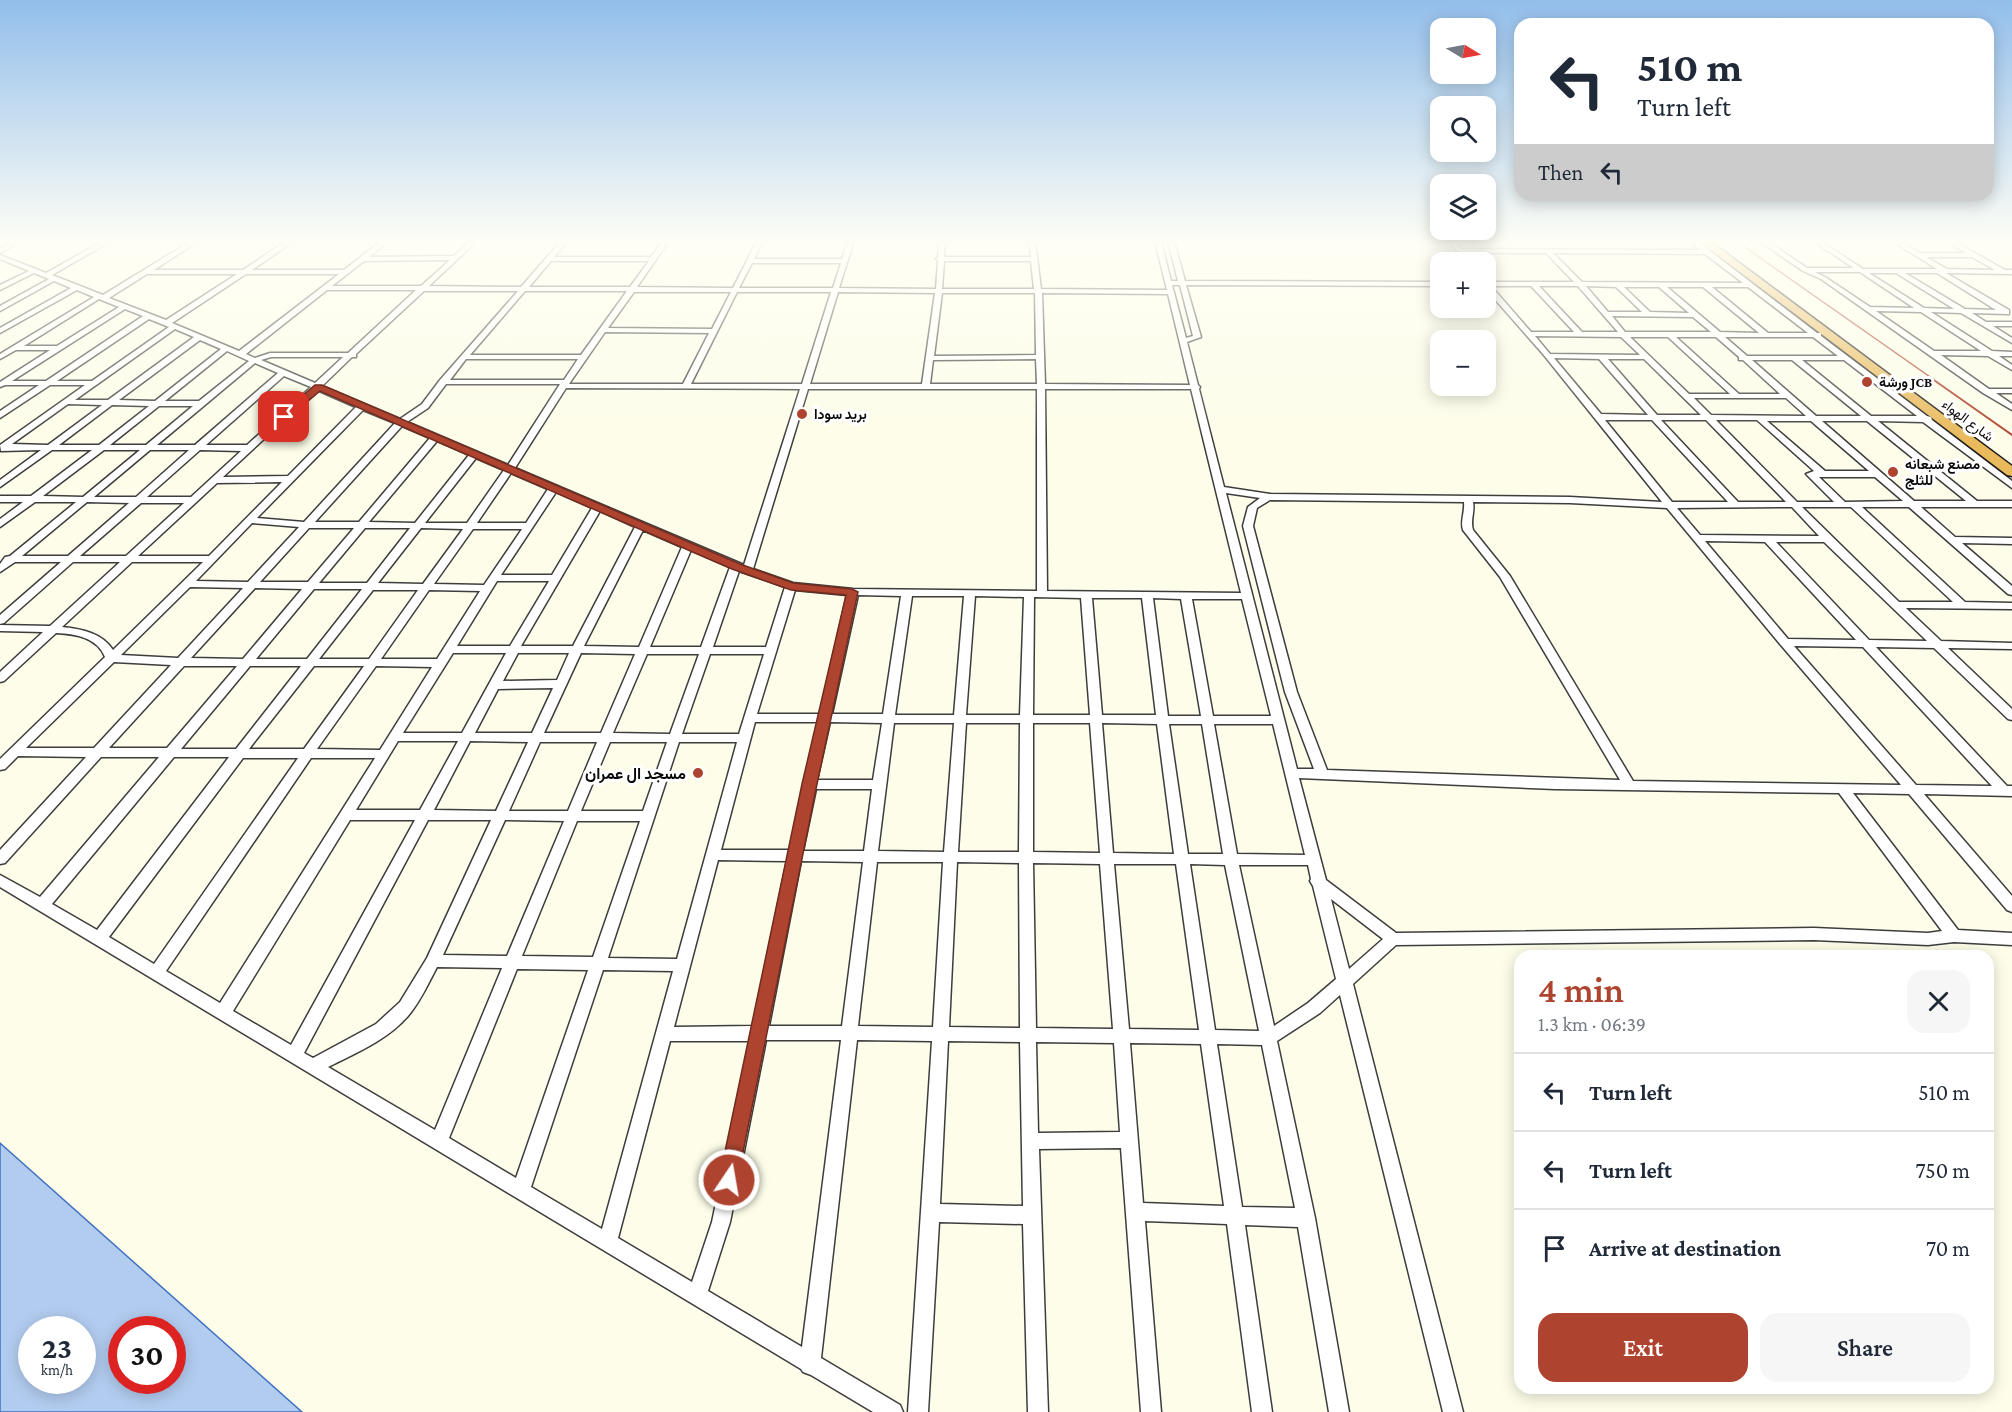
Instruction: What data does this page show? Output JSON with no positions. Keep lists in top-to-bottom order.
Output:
{
  "streets": {
    "highway": ["شارع الهواء"]
  },
  "places": [
    "ورشة JCB",
    "بريد سودا",
    "مصنع شبعانه للثلج",
    "مسجد ال عمران"
  ],
  "north": "right",
  "page": {
    "map_buttons": ["+", "−"],
    "turn": ["510 m", "Turn left"],
    "then": "Then",
    "heading": ["4 min", "1.3 km · 06:39"],
    "list": [
      {
        "name": "Turn left",
        "value": "510 m"
      },
      {
        "name": "Turn left",
        "value": "750 m"
      },
      {
        "name": "Arrive at destination",
        "value": "70 m"
      }
    ],
    "buttons": ["Exit", "Share"],
    "speed": "23 km/h",
    "limit": "30"
  }
}
